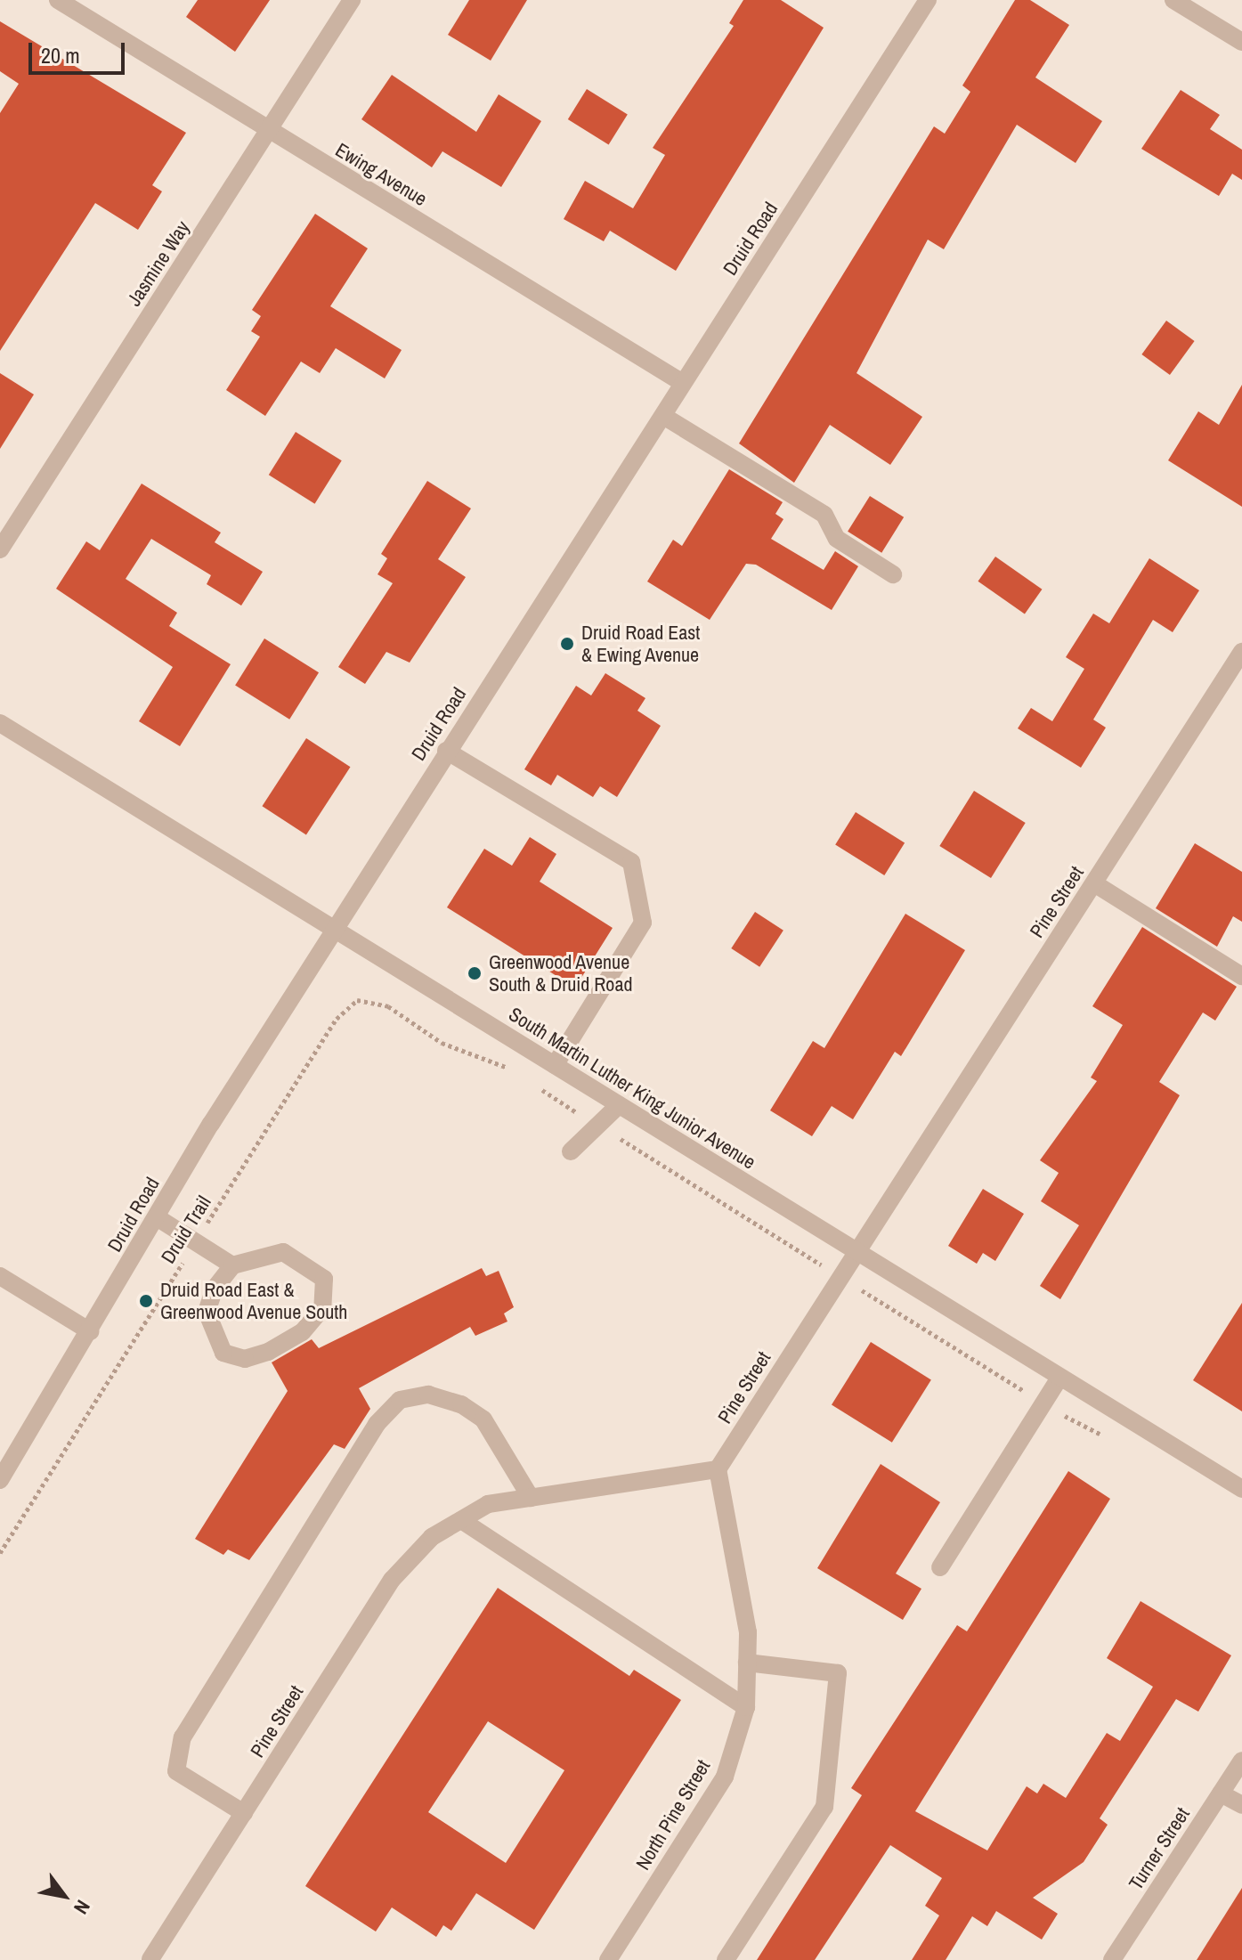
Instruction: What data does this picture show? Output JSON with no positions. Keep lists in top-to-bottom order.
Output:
{
  "streets": {
    "street": [
      "Ewing Avenue",
      "Druid Road",
      "Jasmine Way",
      "Pine Street",
      "South Martin Luther King Junior Avenue",
      "North Pine Street",
      "Turner Street"
    ],
    "path": ["Druid Trail"]
  },
  "crossings": [
    ["Ewing Avenue", "Druid Road"],
    ["Ewing Avenue", "Jasmine Way"],
    ["Druid Road", "South Martin Luther King Junior Avenue"],
    ["Pine Street", "South Martin Luther King Junior Avenue"],
    ["Pine Street", "North Pine Street"]
  ],
  "places": ["Druid Road East & Ewing Avenue", "Greenwood Avenue South & Druid Road", "Druid Road East & Greenwood Avenue South"],
  "scale_bar": "20 m",
  "north": "bottom right"
}
